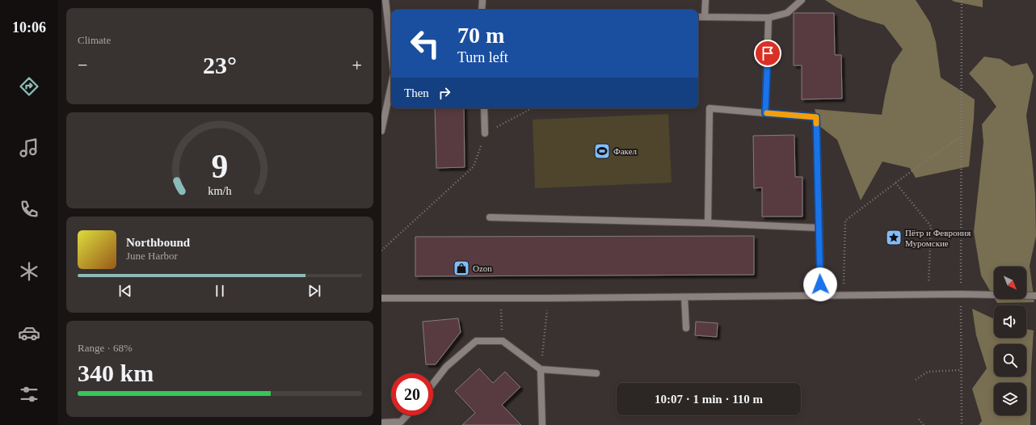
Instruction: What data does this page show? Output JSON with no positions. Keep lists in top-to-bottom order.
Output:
{
  "places": {
    "sports": ["Факел"],
    "place": ["Пётр и Феврония Муромские"],
    "shop": ["Ozon"]
  },
  "north": "bottom right",
  "page": {
    "tabs": "10:06",
    "tile": [
      "Climate",
      ["Range · 68%", "340 km"]
    ],
    "turn": ["70 m", "Turn left"],
    "heat": ["−", "23°", "+"],
    "then": "Then",
    "song": ["Northbound", "June Harbor"],
    "limit": "20",
    "trip": "10:07 · 1 min · 110 m",
    "gauge": ["9", "km/h"]
  }
}
